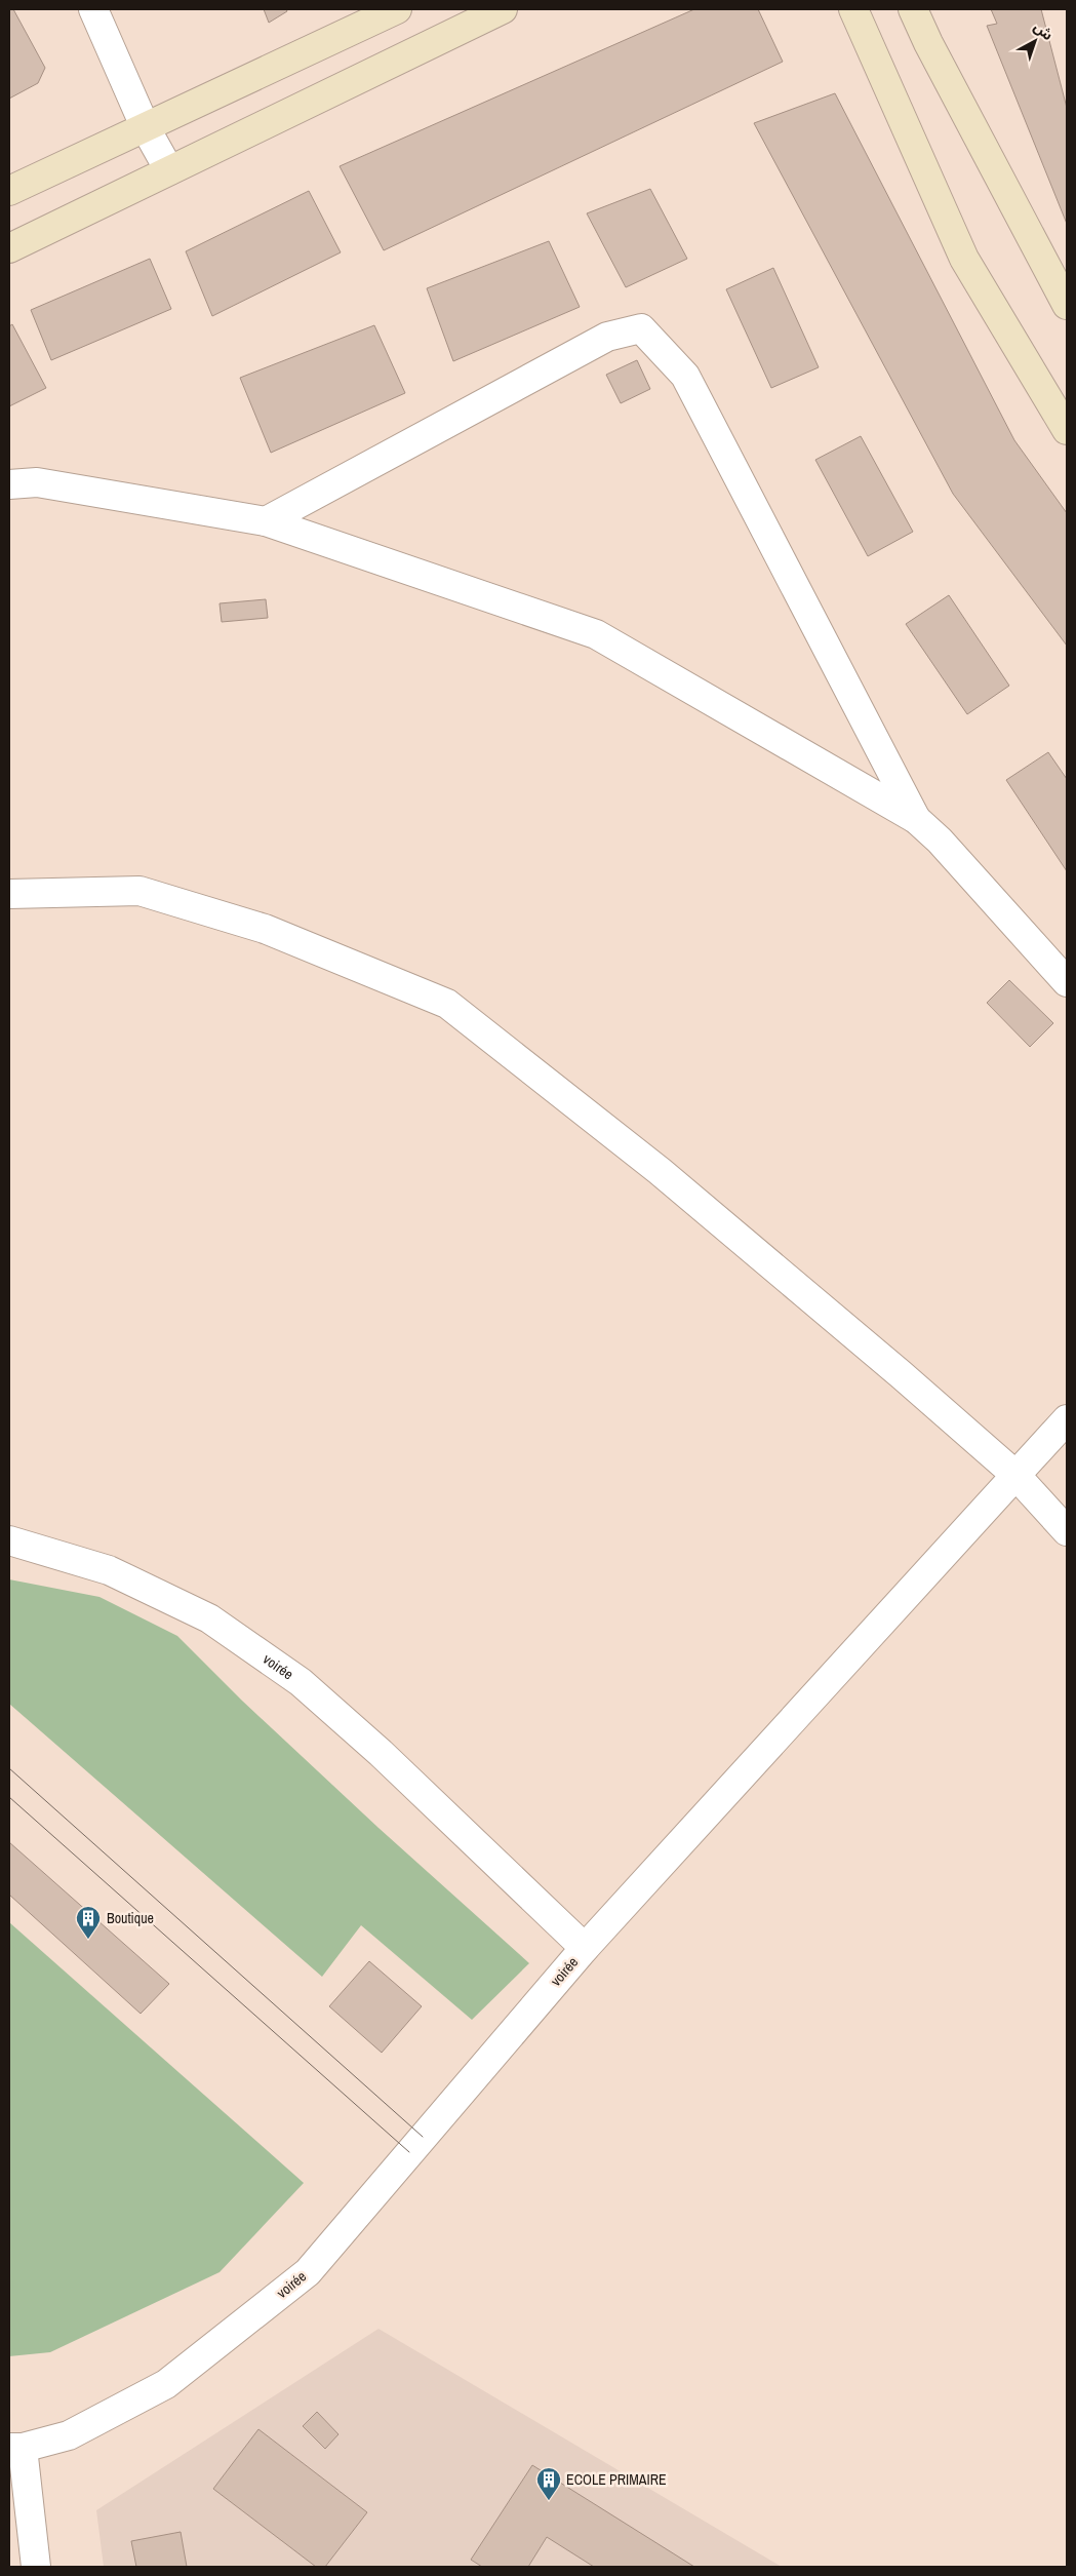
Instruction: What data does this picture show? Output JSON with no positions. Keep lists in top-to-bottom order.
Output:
{
  "streets": {
    "street": ["voirée"]
  },
  "places": {
    "building": ["Boutique", "ECOLE PRIMAIRE"]
  },
  "north": "top right"
}
